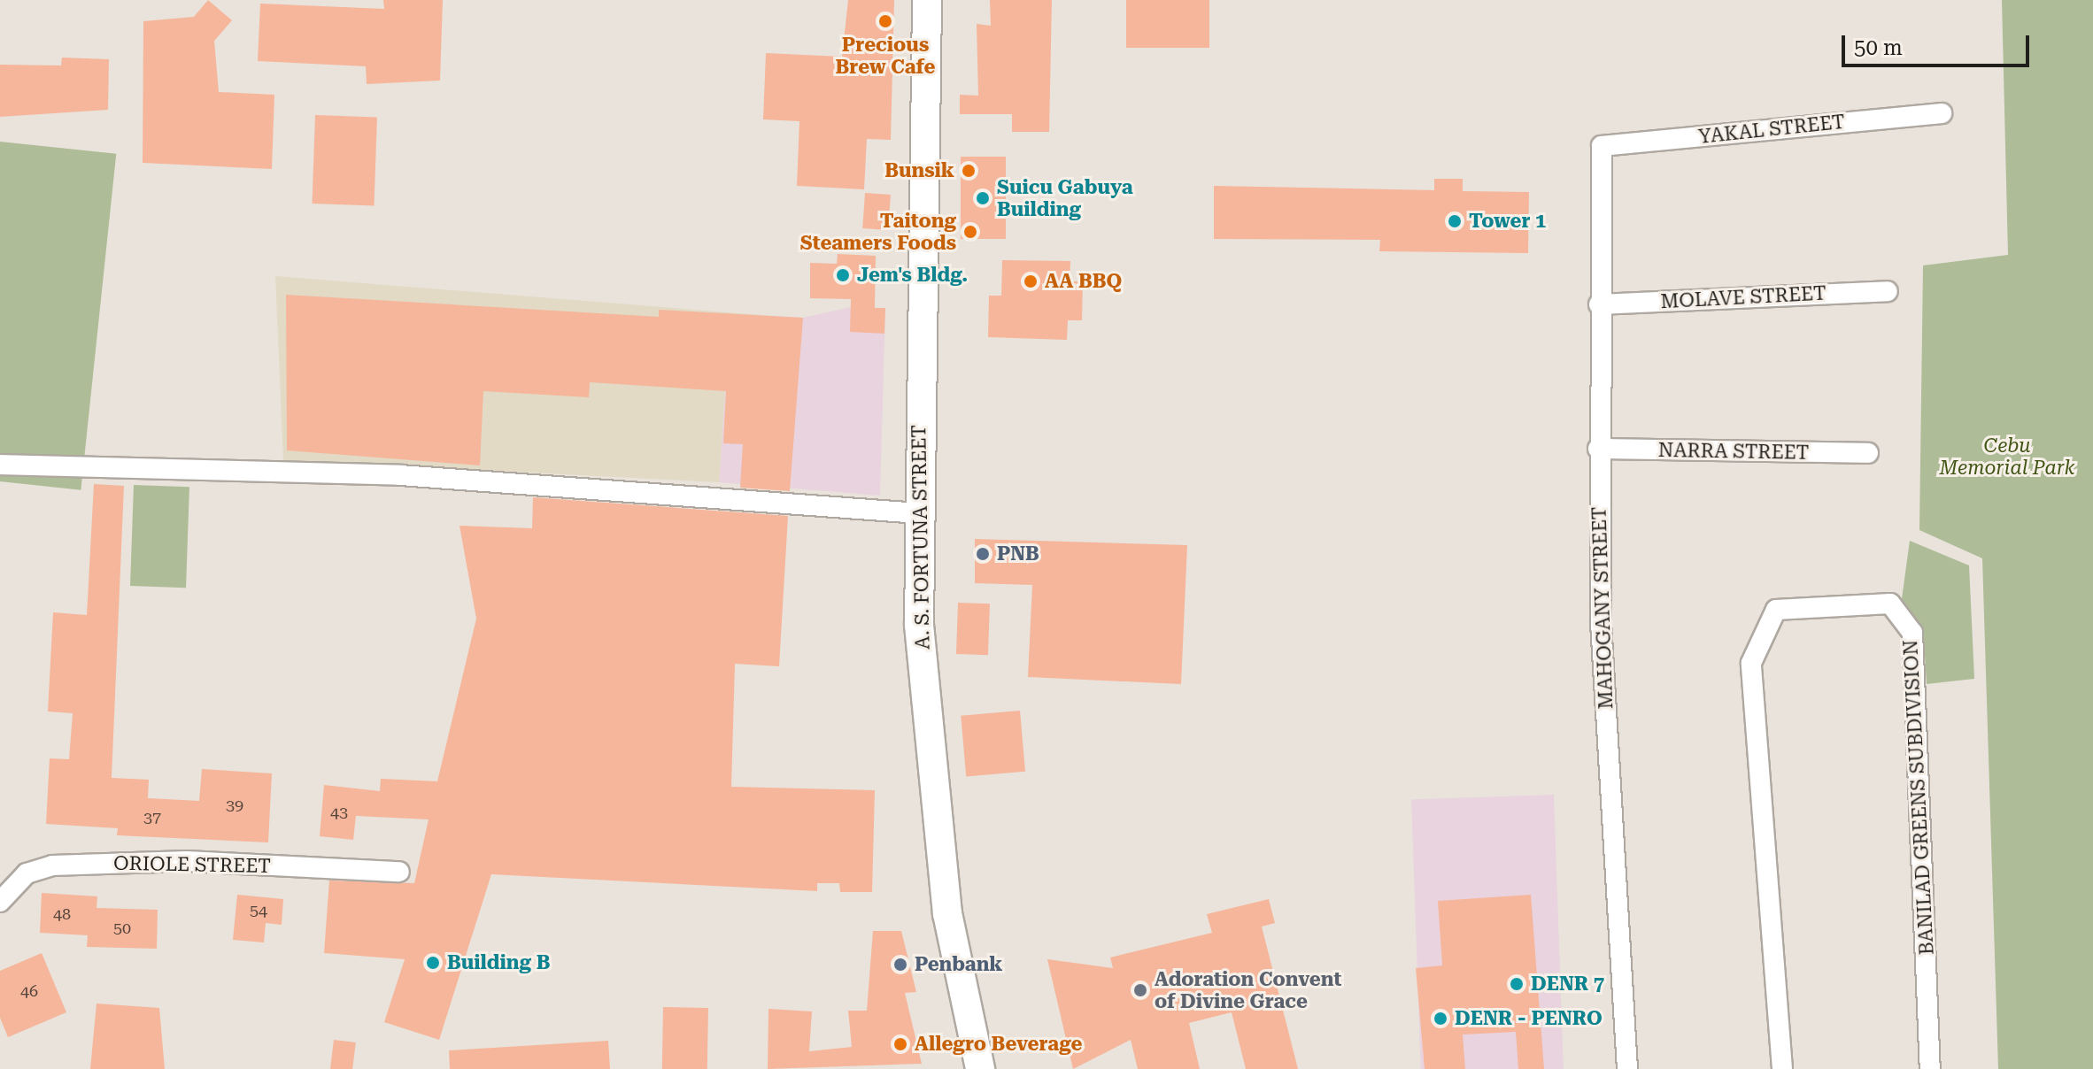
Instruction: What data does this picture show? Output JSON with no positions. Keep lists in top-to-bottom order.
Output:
{
  "streets": {
    "main road": ["A. S. FORTUNA STREET"],
    "street": [
      "YAKAL STREET",
      "MOLAVE STREET",
      "NARRA STREET",
      "MAHOGANY STREET",
      "BANILAD GREENS SUBDIVISION",
      "ORIOLE STREET"
    ]
  },
  "crossings": [
    ["YAKAL STREET", "MAHOGANY STREET"],
    ["MOLAVE STREET", "MAHOGANY STREET"],
    ["NARRA STREET", "MAHOGANY STREET"]
  ],
  "parks": ["Cebu Memorial Park"],
  "places": [
    "Precious Brew Cafe",
    "Bunsik",
    "Suicu Gabuya Building",
    "Tower 1",
    "Taitong Steamers Foods",
    "Jem's Bldg.",
    "AA BBQ",
    "PNB",
    "Building B",
    "Penbank",
    "DENR 7",
    "Adoration Convent of Divine Grace",
    "DENR - PENRO",
    "Allegro Beverage"
  ],
  "house_numbers": [
    "39",
    "43",
    "37",
    "54",
    "48",
    "50",
    "46"
  ],
  "scale_bar": "50 m"
}
